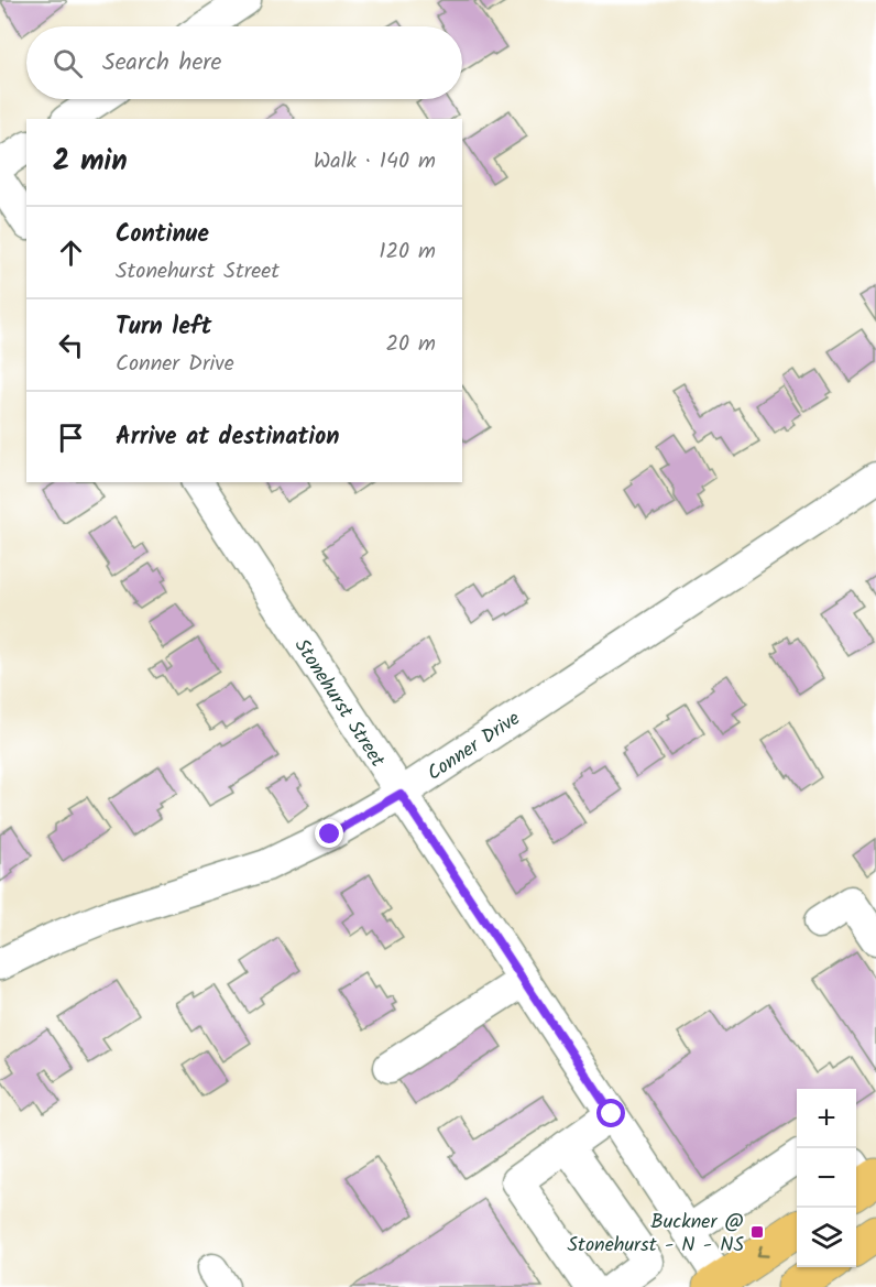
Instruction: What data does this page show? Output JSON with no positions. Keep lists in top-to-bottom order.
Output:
{
  "streets": {
    "street": ["Stonehurst Street", "Conner Drive"]
  },
  "crossings": [
    ["Stonehurst Street", "Conner Drive"]
  ],
  "places": {
    "transit": ["Buckner @ Stonehurst - N - NS"]
  },
  "page": {
    "search": "Search here",
    "heading": ["2 min", "Walk · 140 m"],
    "list": [
      ["Continue", "Stonehurst Street", "120 m"],
      ["Turn left", "Conner Drive", "20 m"],
      "Arrive at destination"
    ],
    "map_buttons": ["+", "−"]
  }
}
